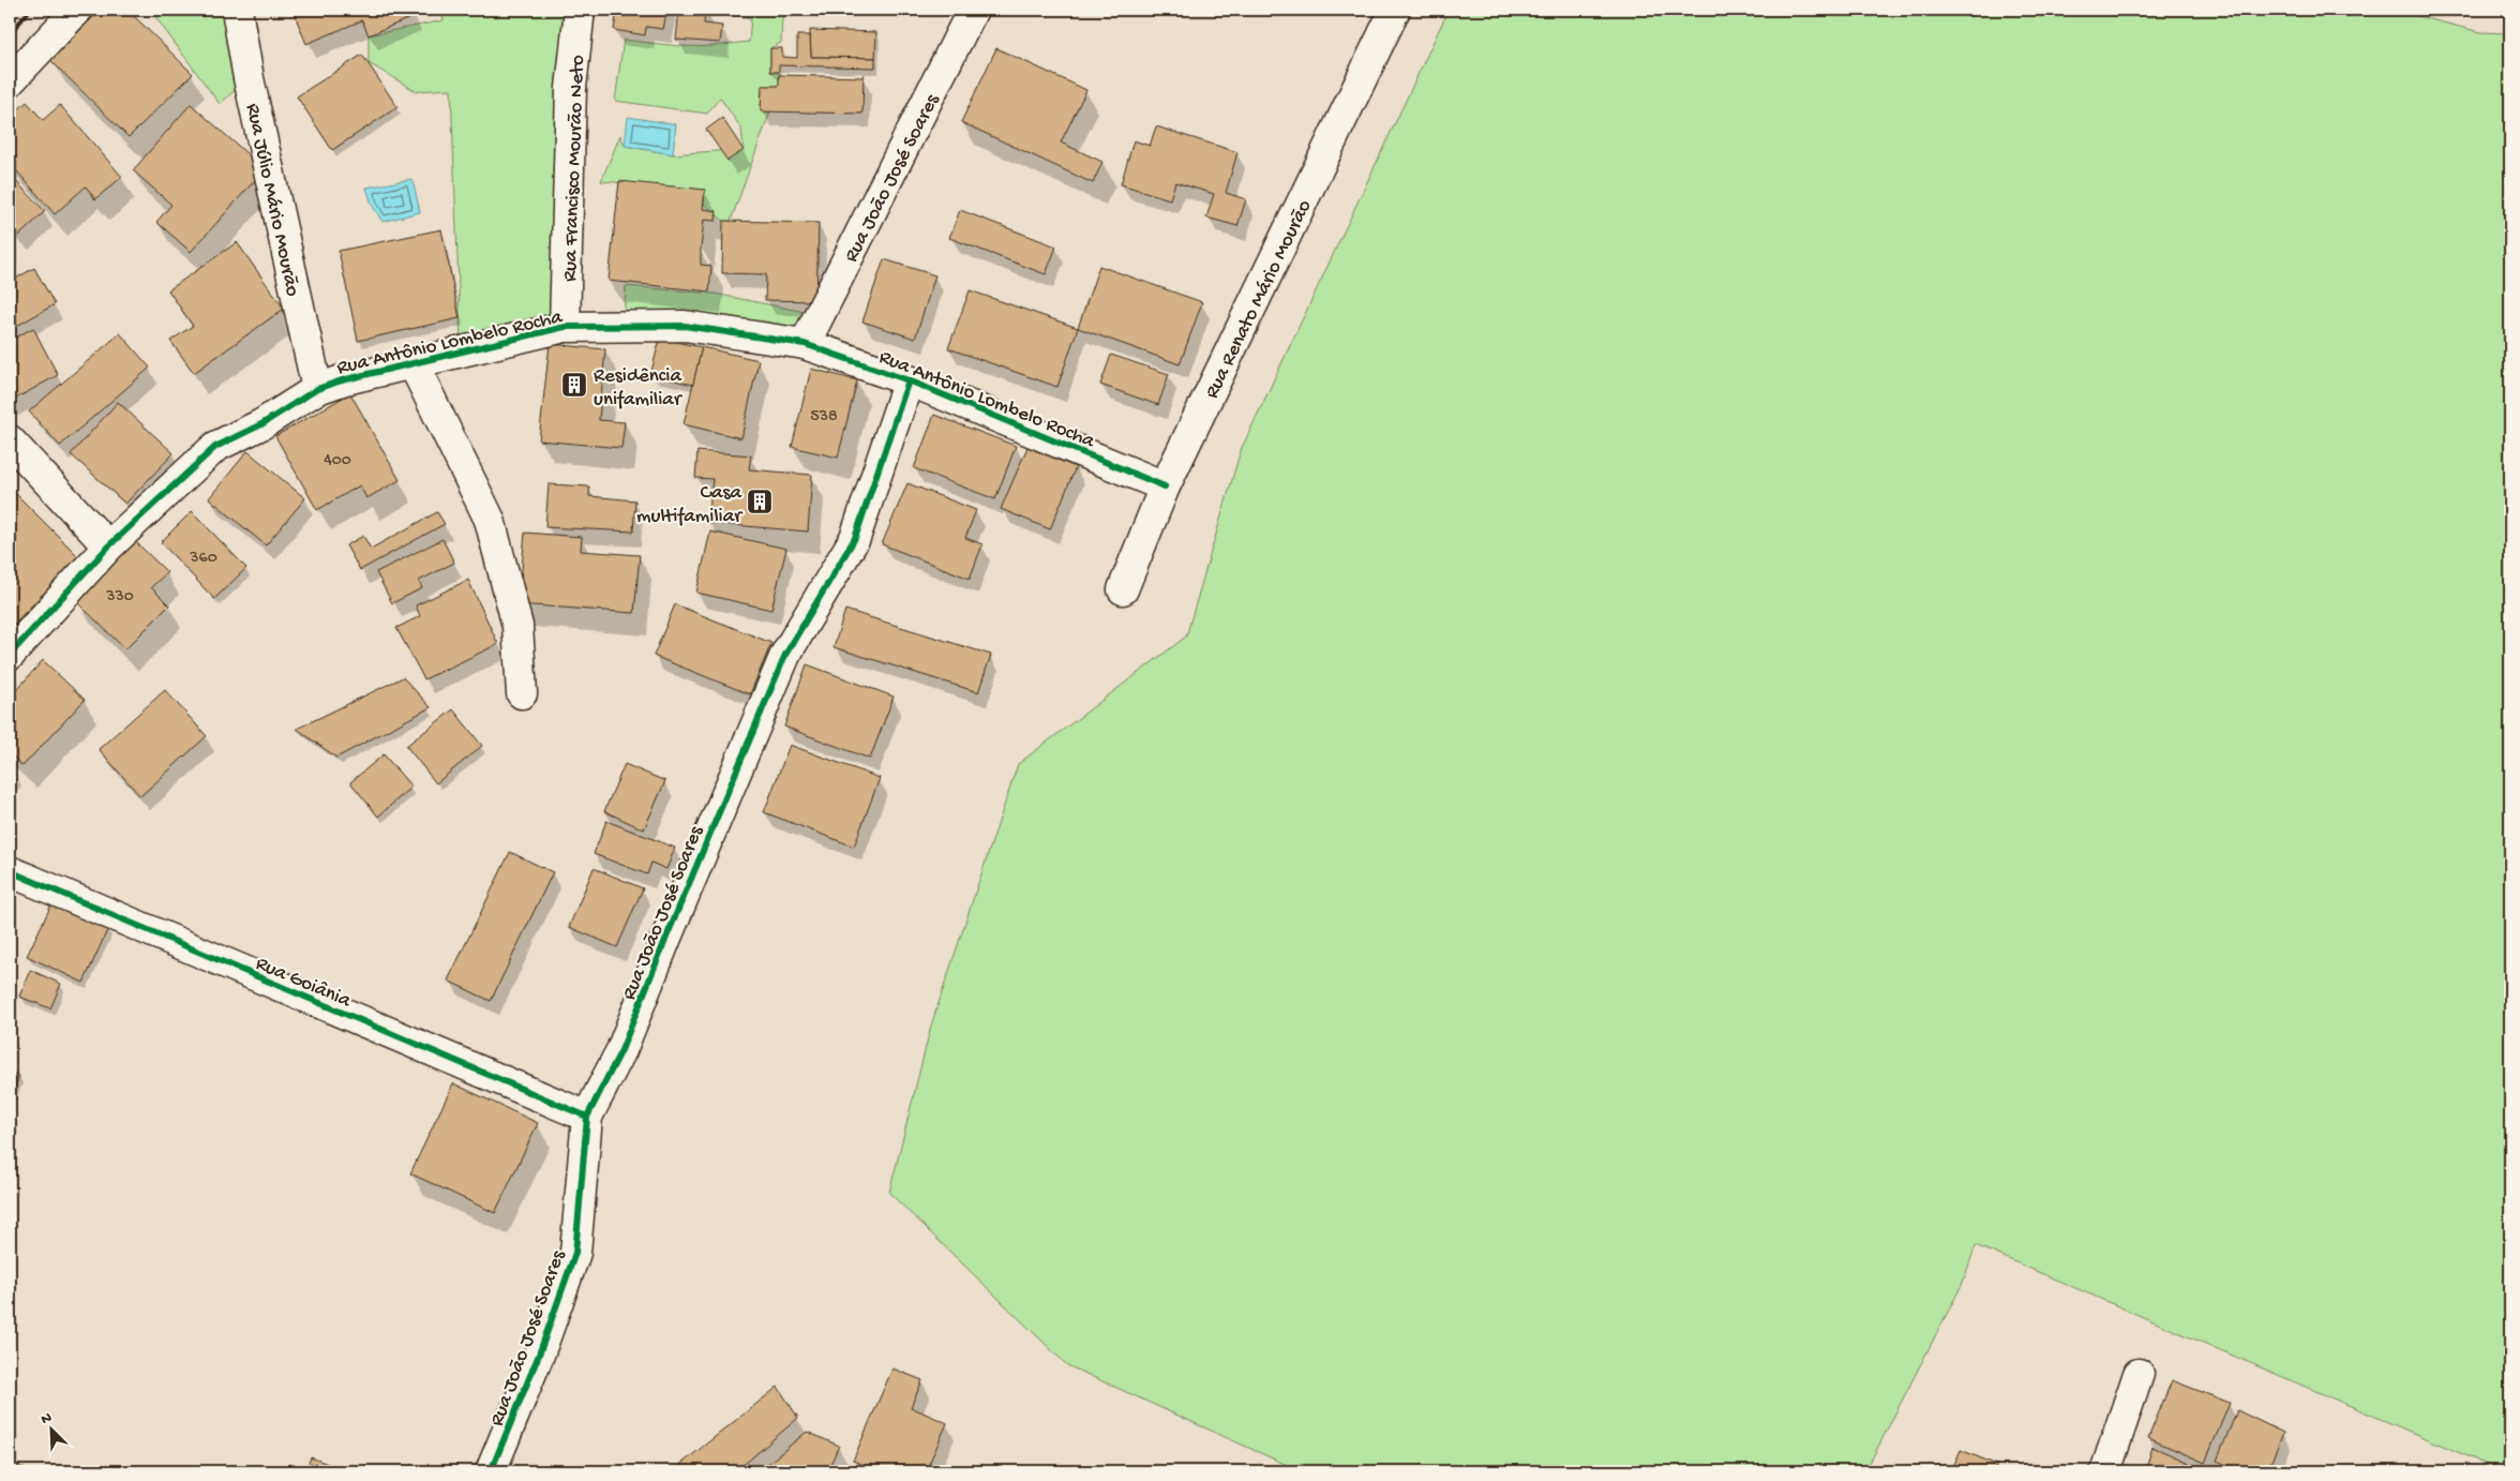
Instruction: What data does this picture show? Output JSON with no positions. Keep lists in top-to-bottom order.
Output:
{
  "streets": {
    "street": [
      "Rua Francisco Mourão Neto",
      "Rua João José Soares",
      "Rua Júlio Mário Mourão",
      "Rua Renato Mário Mourão",
      "Rua Antônio Lombelo Rocha",
      "Rua Goiânia"
    ]
  },
  "crossings": [
    ["Rua Francisco Mourão Neto", "Rua Antônio Lombelo Rocha"],
    ["Rua João José Soares", "Rua Antônio Lombelo Rocha"],
    ["Rua João José Soares", "Rua Goiânia"],
    ["Rua Júlio Mário Mourão", "Rua Antônio Lombelo Rocha"],
    ["Rua Renato Mário Mourão", "Rua Antônio Lombelo Rocha"]
  ],
  "places": {
    "building": ["Residência unifamiliar", "Casa multifamiliar"]
  },
  "house_numbers": [
    "538",
    "400",
    "360",
    "330"
  ],
  "north": "top left"
}
